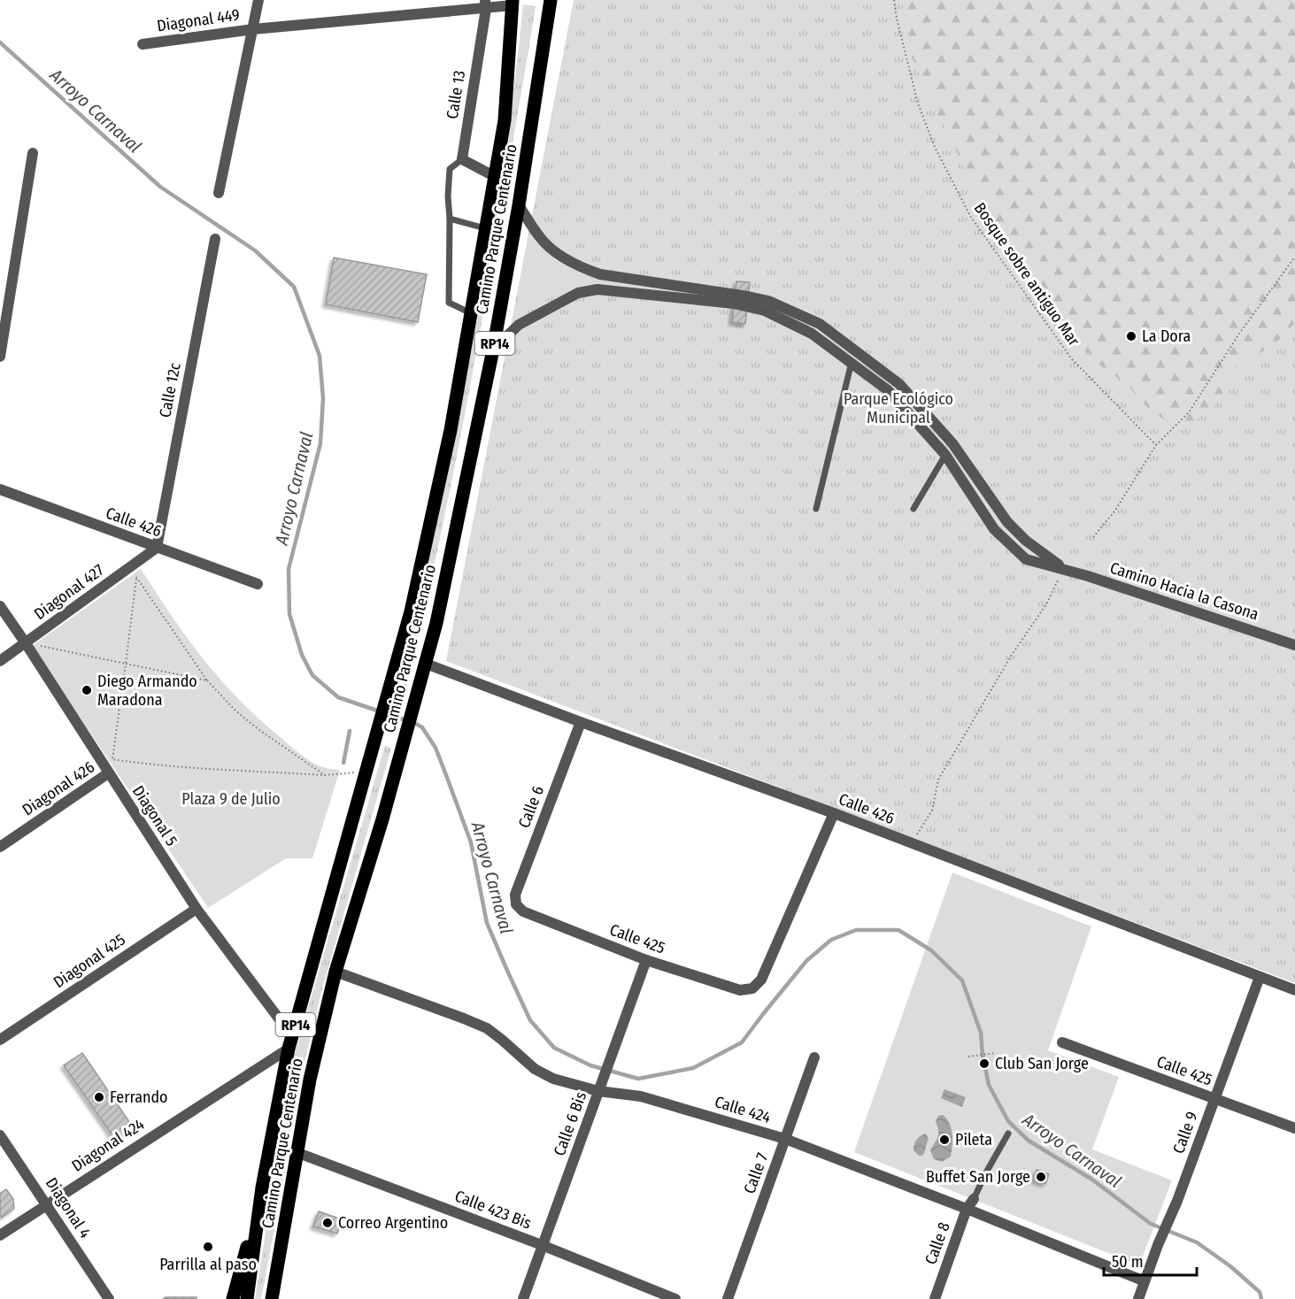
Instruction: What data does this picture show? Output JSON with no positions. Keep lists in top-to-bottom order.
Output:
{
  "streets": {
    "main road": ["Camino Parque Centenario", "RP14"],
    "street": [
      "Diagonal 449",
      "Calle 13",
      "Calle 12c",
      "Calle 426",
      "Camino Hacia la Casona",
      "Diagonal 427",
      "Diagonal 426",
      "Calle 6",
      "Diagonal 5",
      "Calle 425",
      "Diagonal 425",
      "Calle 424",
      "Calle 6 Bis",
      "Calle 9",
      "Diagonal 424",
      "Calle 7",
      "Diagonal 4",
      "Calle 423 Bis",
      "Calle 8"
    ],
    "path": ["Bosque sobre antiguo Mar"]
  },
  "crossings": [
    ["Diagonal 449", "Calle 13"],
    ["Diagonal 449", "Camino Parque Centenario"],
    ["Camino Parque Centenario", "Calle 426"],
    ["Camino Parque Centenario", "Diagonal 5"],
    ["Camino Parque Centenario", "Calle 424"],
    ["Camino Parque Centenario", "Diagonal 424"],
    ["Camino Parque Centenario", "Calle 423 Bis"],
    ["Calle 12c", "Calle 426"],
    ["Calle 12c", "Diagonal 427"],
    ["Calle 426", "Diagonal 427"],
    ["Calle 426", "Calle 6"],
    ["Calle 426", "Calle 425"],
    ["Calle 426", "Calle 9"],
    ["Diagonal 427", "Diagonal 5"],
    ["Diagonal 426", "Diagonal 5"],
    ["Calle 6", "Calle 425"],
    ["Diagonal 5", "Diagonal 425"],
    ["Diagonal 5", "Diagonal 424"],
    ["Calle 425", "Calle 6 Bis"],
    ["Calle 425", "Calle 9"],
    ["Calle 424", "Calle 6 Bis"],
    ["Calle 424", "Calle 9"],
    ["Calle 424", "Calle 7"],
    ["Calle 424", "Calle 8"],
    ["Calle 6 Bis", "Calle 423 Bis"],
    ["Diagonal 424", "Diagonal 4"]
  ],
  "water": ["Arroyo Carnaval"],
  "parks": ["Parque Ecológico Municipal", "Plaza 9 de Julio"],
  "places": [
    "La Dora",
    "Diego Armando Maradona",
    "Club San Jorge",
    "Ferrando",
    "Pileta",
    "Buffet San Jorge",
    "Correo Argentino",
    "Parrilla al paso"
  ],
  "scale_bar": "50 m"
}
